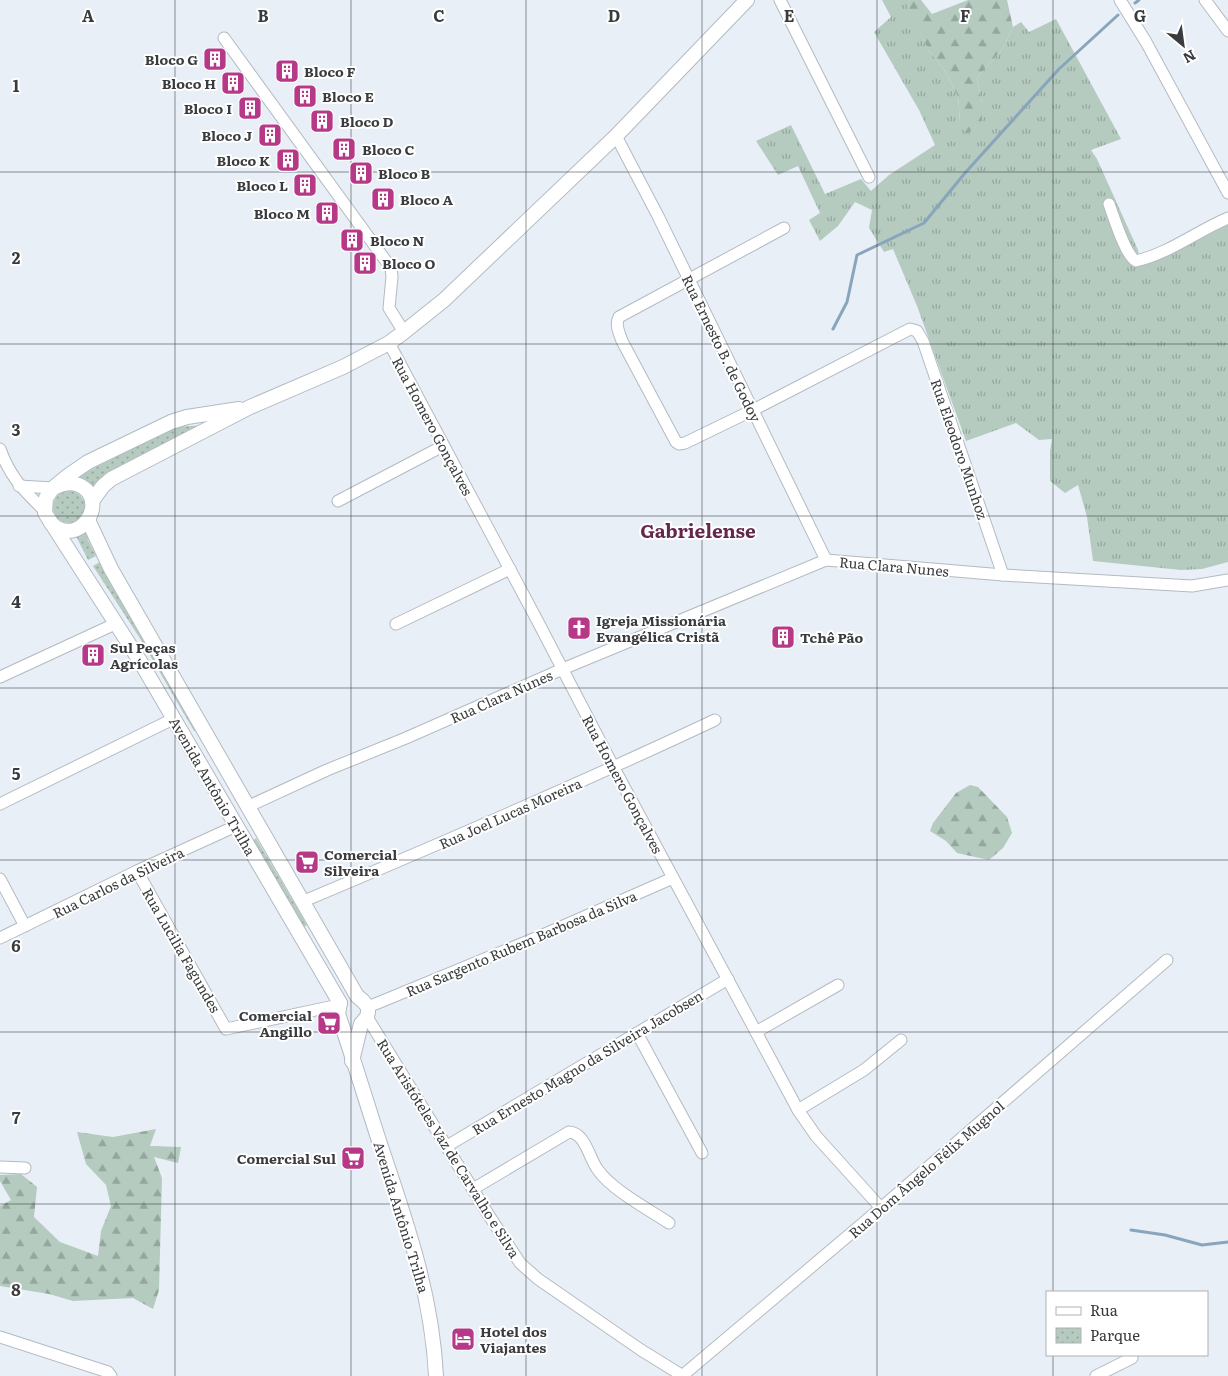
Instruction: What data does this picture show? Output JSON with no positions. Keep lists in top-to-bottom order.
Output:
{
  "streets": {
    "main road": ["Avenida Antônio Trilha"],
    "street": [
      "Rua Ernesto B. de Godoy",
      "Rua Homero Gonçalves",
      "Rua Eleodoro Munhoz",
      "Rua Clara Nunes",
      "Rua Joel Lucas Moreira",
      "Rua Carlos da Silveira",
      "Rua Sargento Rubem Barbosa da Silva",
      "Rua Lucilia Fagundes",
      "Rua Ernesto Magno da Silveira Jacobsen",
      "Rua Aristóteles Vaz de Carvalho e Silva",
      "Rua Dom Ângelo Félix Mugnol"
    ]
  },
  "crossings": [
    ["Rua Ernesto B. de Godoy", "Rua Eleodoro Munhoz"],
    ["Rua Ernesto B. de Godoy", "Rua Clara Nunes"],
    ["Rua Homero Gonçalves", "Rua Clara Nunes"],
    ["Rua Homero Gonçalves", "Rua Joel Lucas Moreira"],
    ["Rua Homero Gonçalves", "Rua Sargento Rubem Barbosa da Silva"],
    ["Rua Homero Gonçalves", "Rua Ernesto Magno da Silveira Jacobsen"],
    ["Rua Homero Gonçalves", "Rua Dom Ângelo Félix Mugnol"],
    ["Rua Eleodoro Munhoz", "Rua Clara Nunes"],
    ["Rua Clara Nunes", "Avenida Antônio Trilha"],
    ["Avenida Antônio Trilha", "Rua Joel Lucas Moreira"],
    ["Avenida Antônio Trilha", "Rua Carlos da Silveira"],
    ["Avenida Antônio Trilha", "Rua Sargento Rubem Barbosa da Silva"],
    ["Avenida Antônio Trilha", "Rua Lucilia Fagundes"],
    ["Avenida Antônio Trilha", "Rua Aristóteles Vaz de Carvalho e Silva"],
    ["Rua Carlos da Silveira", "Rua Lucilia Fagundes"],
    ["Rua Sargento Rubem Barbosa da Silva", "Rua Lucilia Fagundes"],
    ["Rua Sargento Rubem Barbosa da Silva", "Rua Aristóteles Vaz de Carvalho e Silva"],
    ["Rua Lucilia Fagundes", "Rua Aristóteles Vaz de Carvalho e Silva"],
    ["Rua Ernesto Magno da Silveira Jacobsen", "Rua Aristóteles Vaz de Carvalho e Silva"],
    ["Rua Aristóteles Vaz de Carvalho e Silva", "Rua Dom Ângelo Félix Mugnol"]
  ],
  "districts": ["Gabrielense"],
  "places": {
    "building": [
      "Bloco G",
      "Bloco F",
      "Bloco H",
      "Bloco E",
      "Bloco I",
      "Bloco D",
      "Bloco J",
      "Bloco C",
      "Bloco K",
      "Bloco B",
      "Bloco L",
      "Bloco A",
      "Bloco M",
      "Bloco N",
      "Bloco O",
      "Tchê Pão",
      "Sul Peças Agrícolas"
    ],
    "church": ["Igreja Missionária Evangélica Cristã"],
    "supermarket": ["Comercial Silveira", "Comercial Angillo", "Comercial Sul"],
    "hotel": ["Hotel dos Viajantes"]
  },
  "legend": ["Rua", "Parque"],
  "north": "bottom right",
  "grid": {
    "columns": [
      "A",
      "B",
      "C",
      "D",
      "E",
      "F",
      "G"
    ],
    "rows": [
      "1",
      "2",
      "3",
      "4",
      "5",
      "6",
      "7",
      "8"
    ]
  }
}
